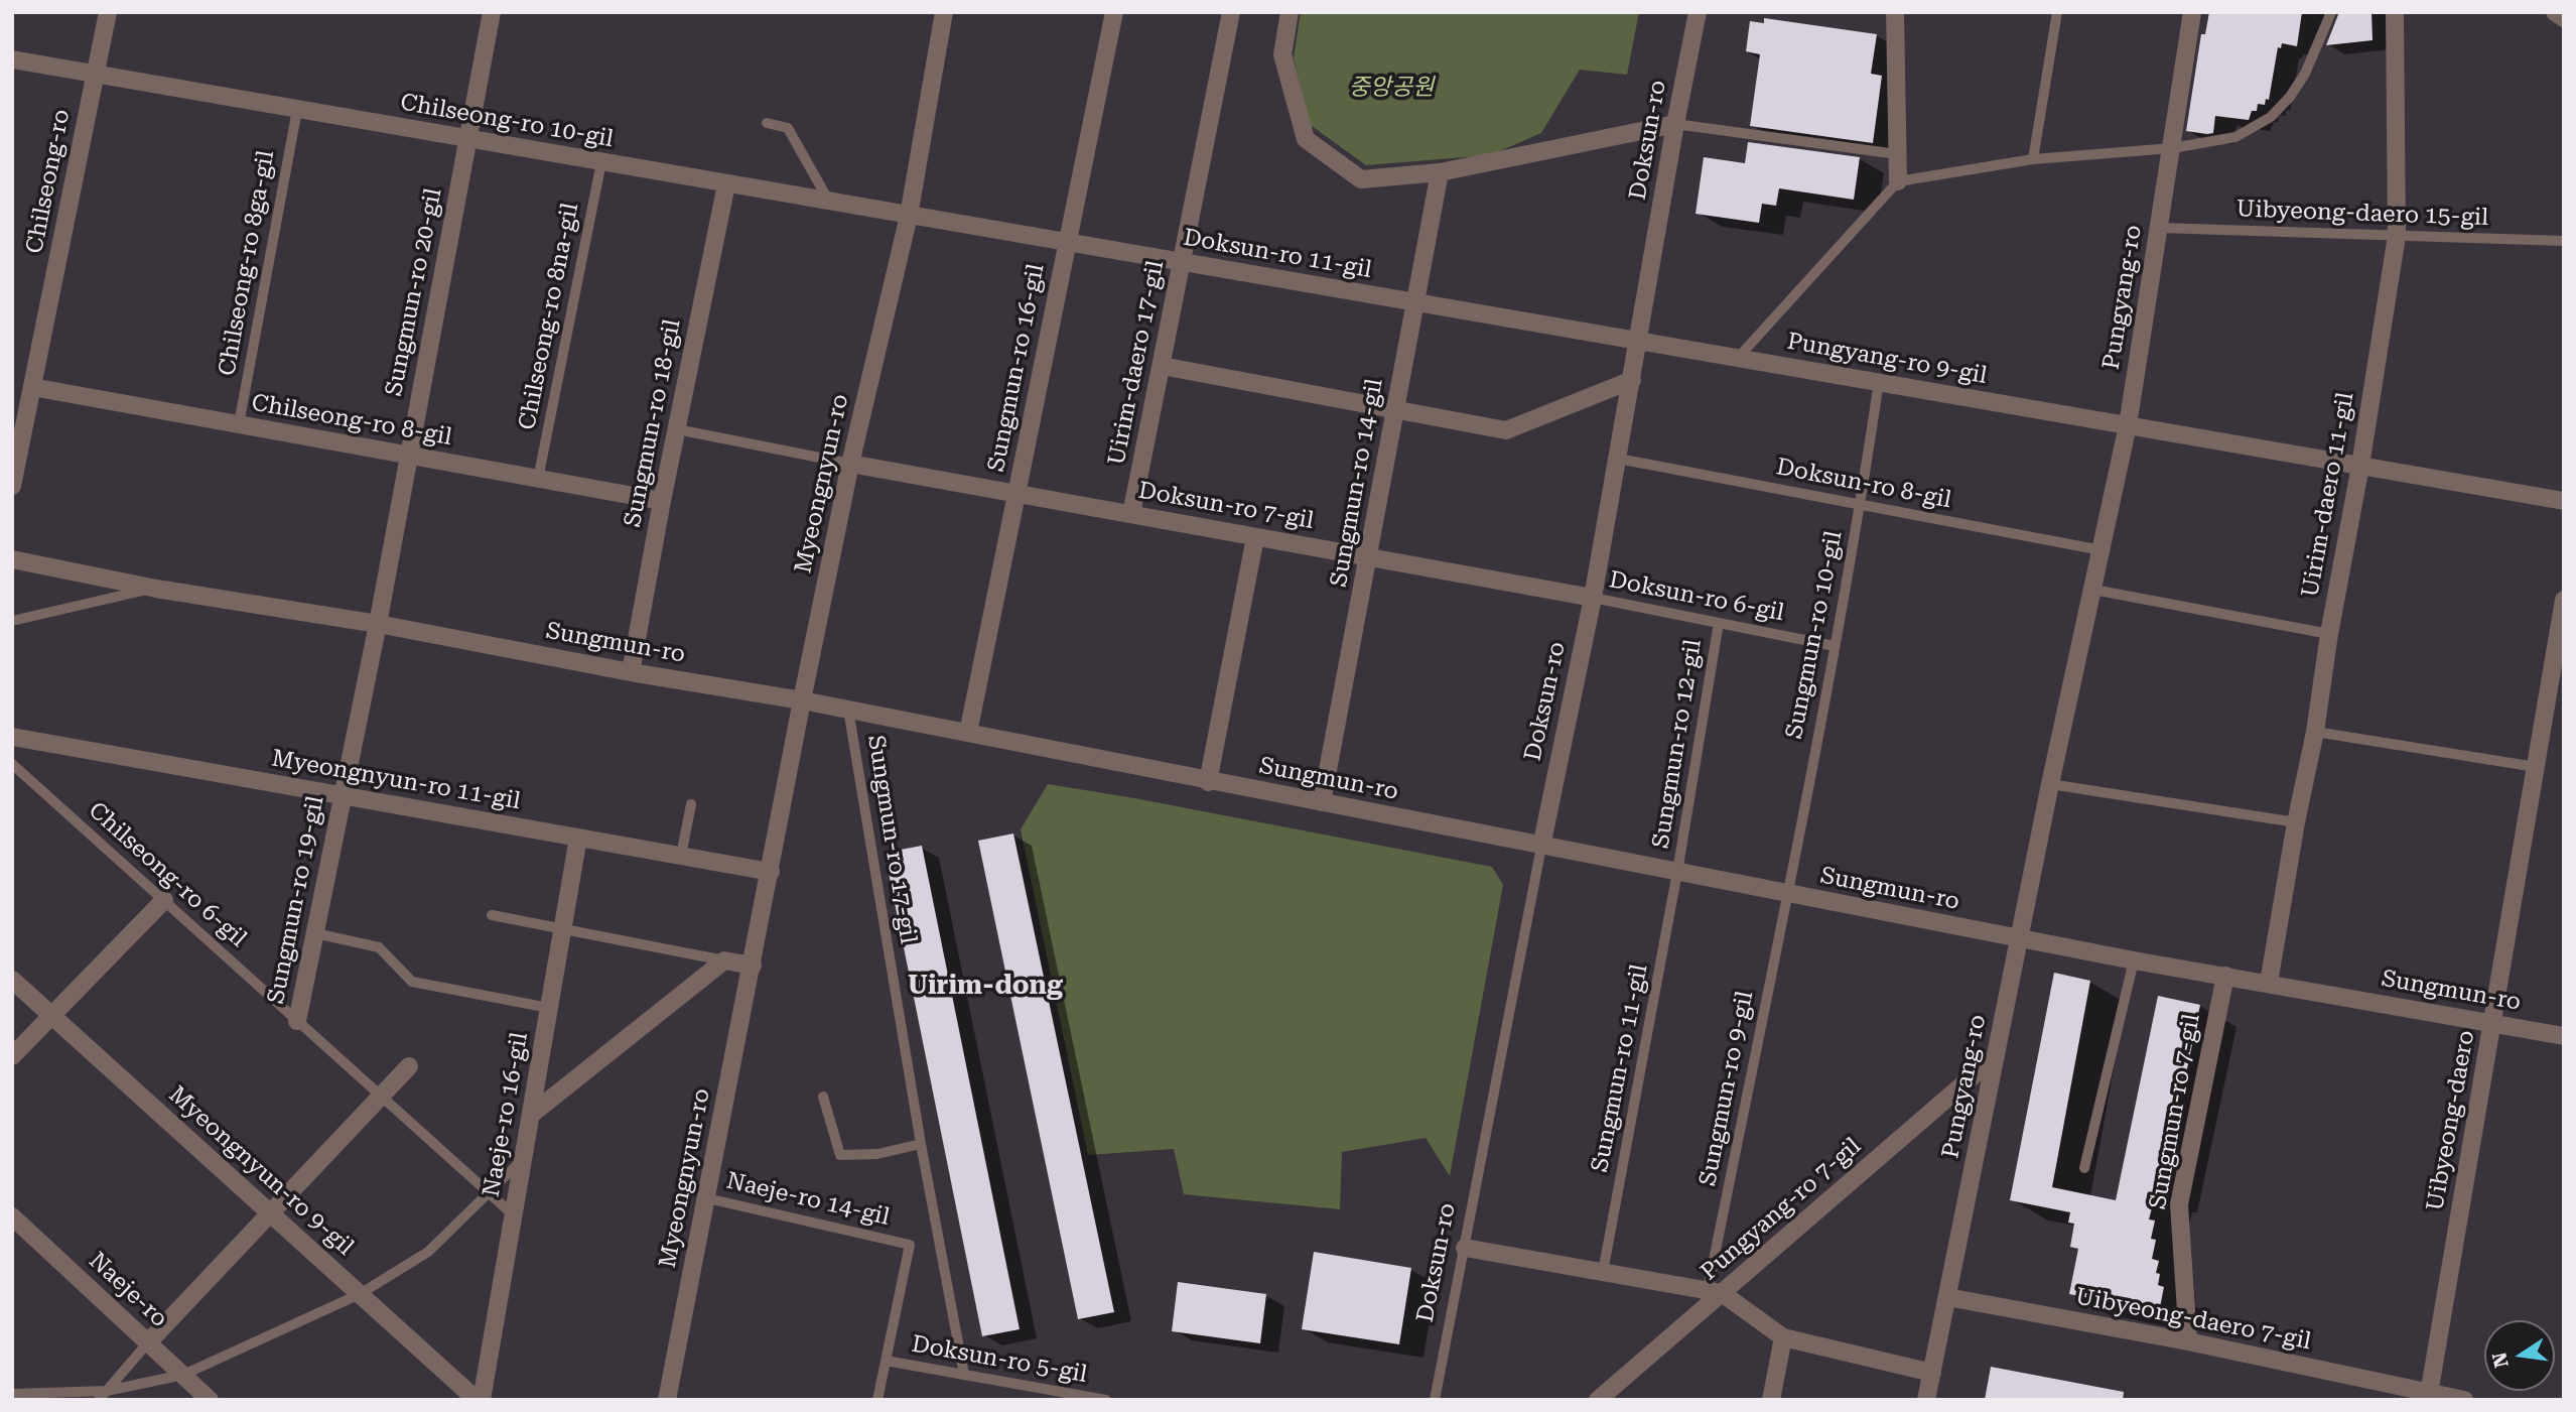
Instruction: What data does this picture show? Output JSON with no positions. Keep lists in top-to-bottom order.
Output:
{
  "streets": {
    "street": [
      "Chilseong-ro 10-gil",
      "Doksun-ro",
      "Chilseong-ro",
      "Doksun-ro 11-gil",
      "Sungmun-ro 20-gil",
      "Pungyang-ro",
      "Pungyang-ro 9-gil",
      "Uirim-daero 17-gil",
      "Sungmun-ro 16-gil",
      "Chilseong-ro 8-gil",
      "Sungmun-ro 18-gil",
      "Sungmun-ro 14-gil",
      "Myeongnyun-ro",
      "Uirim-daero 11-gil",
      "Doksun-ro 7-gil",
      "Sungmun-ro",
      "Myeongnyun-ro 11-gil",
      "Sungmun-ro 19-gil",
      "Sungmun-ro 7-gil",
      "Naeje-ro 16-gil",
      "Uibyeong-daero",
      "Myeongnyun-ro 9-gil",
      "Pungyang-ro 7-gil",
      "Naeje-ro",
      "Uibyeong-daero 7-gil"
    ],
    "lane": [
      "Uibyeong-daero 15-gil",
      "Chilseong-ro 8ga-gil",
      "Chilseong-ro 8na-gil",
      "Doksun-ro 8-gil",
      "Doksun-ro 6-gil",
      "Sungmun-ro 10-gil",
      "Sungmun-ro 12-gil",
      "Sungmun-ro 17-gil",
      "Chilseong-ro 6-gil",
      "Sungmun-ro 11-gil",
      "Sungmun-ro 9-gil",
      "Naeje-ro 14-gil",
      "Doksun-ro 5-gil"
    ]
  },
  "crossings": [
    ["Chilseong-ro 10-gil", "Chilseong-ro"],
    ["Chilseong-ro 10-gil", "Doksun-ro 11-gil"],
    ["Chilseong-ro 10-gil", "Chilseong-ro 8ga-gil"],
    ["Chilseong-ro 10-gil", "Sungmun-ro 20-gil"],
    ["Chilseong-ro 10-gil", "Chilseong-ro 8na-gil"],
    ["Chilseong-ro 10-gil", "Sungmun-ro 18-gil"],
    ["Chilseong-ro 10-gil", "Myeongnyun-ro"],
    ["Doksun-ro", "Doksun-ro 11-gil"],
    ["Doksun-ro", "Pungyang-ro 9-gil"],
    ["Doksun-ro", "Doksun-ro 8-gil"],
    ["Doksun-ro", "Doksun-ro 7-gil"],
    ["Doksun-ro", "Doksun-ro 6-gil"],
    ["Doksun-ro", "Sungmun-ro"],
    ["Chilseong-ro", "Chilseong-ro 8-gil"],
    ["Uibyeong-daero 15-gil", "Pungyang-ro"],
    ["Uibyeong-daero 15-gil", "Uirim-daero 11-gil"],
    ["Doksun-ro 11-gil", "Pungyang-ro 9-gil"],
    ["Doksun-ro 11-gil", "Uirim-daero 17-gil"],
    ["Doksun-ro 11-gil", "Sungmun-ro 16-gil"],
    ["Doksun-ro 11-gil", "Sungmun-ro 14-gil"],
    ["Doksun-ro 11-gil", "Myeongnyun-ro"],
    ["Chilseong-ro 8ga-gil", "Chilseong-ro 8-gil"],
    ["Sungmun-ro 20-gil", "Chilseong-ro 8-gil"],
    ["Sungmun-ro 20-gil", "Sungmun-ro"],
    ["Sungmun-ro 20-gil", "Sungmun-ro 19-gil"],
    ["Pungyang-ro", "Pungyang-ro 9-gil"],
    ["Pungyang-ro", "Doksun-ro 8-gil"],
    ["Pungyang-ro", "Sungmun-ro"],
    ["Pungyang-ro", "Pungyang-ro 7-gil"],
    ["Pungyang-ro", "Uibyeong-daero 7-gil"],
    ["Chilseong-ro 8na-gil", "Chilseong-ro 8-gil"],
    ["Pungyang-ro 9-gil", "Uirim-daero 11-gil"],
    ["Pungyang-ro 9-gil", "Sungmun-ro 10-gil"],
    ["Uirim-daero 17-gil", "Doksun-ro 7-gil"],
    ["Sungmun-ro 16-gil", "Doksun-ro 7-gil"],
    ["Sungmun-ro 16-gil", "Sungmun-ro"],
    ["Chilseong-ro 8-gil", "Sungmun-ro 18-gil"],
    ["Sungmun-ro 18-gil", "Sungmun-ro"],
    ["Sungmun-ro 14-gil", "Doksun-ro 7-gil"],
    ["Sungmun-ro 14-gil", "Sungmun-ro"],
    ["Myeongnyun-ro", "Doksun-ro 7-gil"],
    ["Myeongnyun-ro", "Sungmun-ro"],
    ["Myeongnyun-ro", "Myeongnyun-ro 11-gil"],
    ["Myeongnyun-ro", "Naeje-ro 14-gil"],
    ["Doksun-ro 8-gil", "Sungmun-ro 10-gil"],
    ["Uirim-daero 11-gil", "Sungmun-ro"],
    ["Doksun-ro 7-gil", "Doksun-ro 6-gil"],
    ["Doksun-ro 6-gil", "Sungmun-ro 10-gil"],
    ["Doksun-ro 6-gil", "Sungmun-ro 12-gil"],
    ["Sungmun-ro 10-gil", "Sungmun-ro"],
    ["Sungmun-ro 10-gil", "Sungmun-ro 9-gil"],
    ["Sungmun-ro", "Sungmun-ro 12-gil"],
    ["Sungmun-ro", "Sungmun-ro 17-gil"],
    ["Sungmun-ro", "Sungmun-ro 19-gil"],
    ["Sungmun-ro", "Sungmun-ro 11-gil"],
    ["Sungmun-ro", "Sungmun-ro 9-gil"],
    ["Sungmun-ro", "Sungmun-ro 7-gil"],
    ["Sungmun-ro", "Uibyeong-daero"],
    ["Sungmun-ro 12-gil", "Sungmun-ro 11-gil"],
    ["Myeongnyun-ro 11-gil", "Sungmun-ro 19-gil"],
    ["Myeongnyun-ro 11-gil", "Naeje-ro 16-gil"],
    ["Sungmun-ro 17-gil", "Doksun-ro 5-gil"],
    ["Chilseong-ro 6-gil", "Sungmun-ro 19-gil"],
    ["Chilseong-ro 6-gil", "Naeje-ro 16-gil"],
    ["Sungmun-ro 9-gil", "Pungyang-ro 7-gil"],
    ["Sungmun-ro 7-gil", "Uibyeong-daero 7-gil"],
    ["Naeje-ro 16-gil", "Myeongnyun-ro 9-gil"],
    ["Uibyeong-daero", "Uibyeong-daero 7-gil"],
    ["Naeje-ro 14-gil", "Doksun-ro 5-gil"]
  ],
  "districts": ["Uirim-dong"],
  "parks": ["중앙공원"],
  "north": "left"
}
